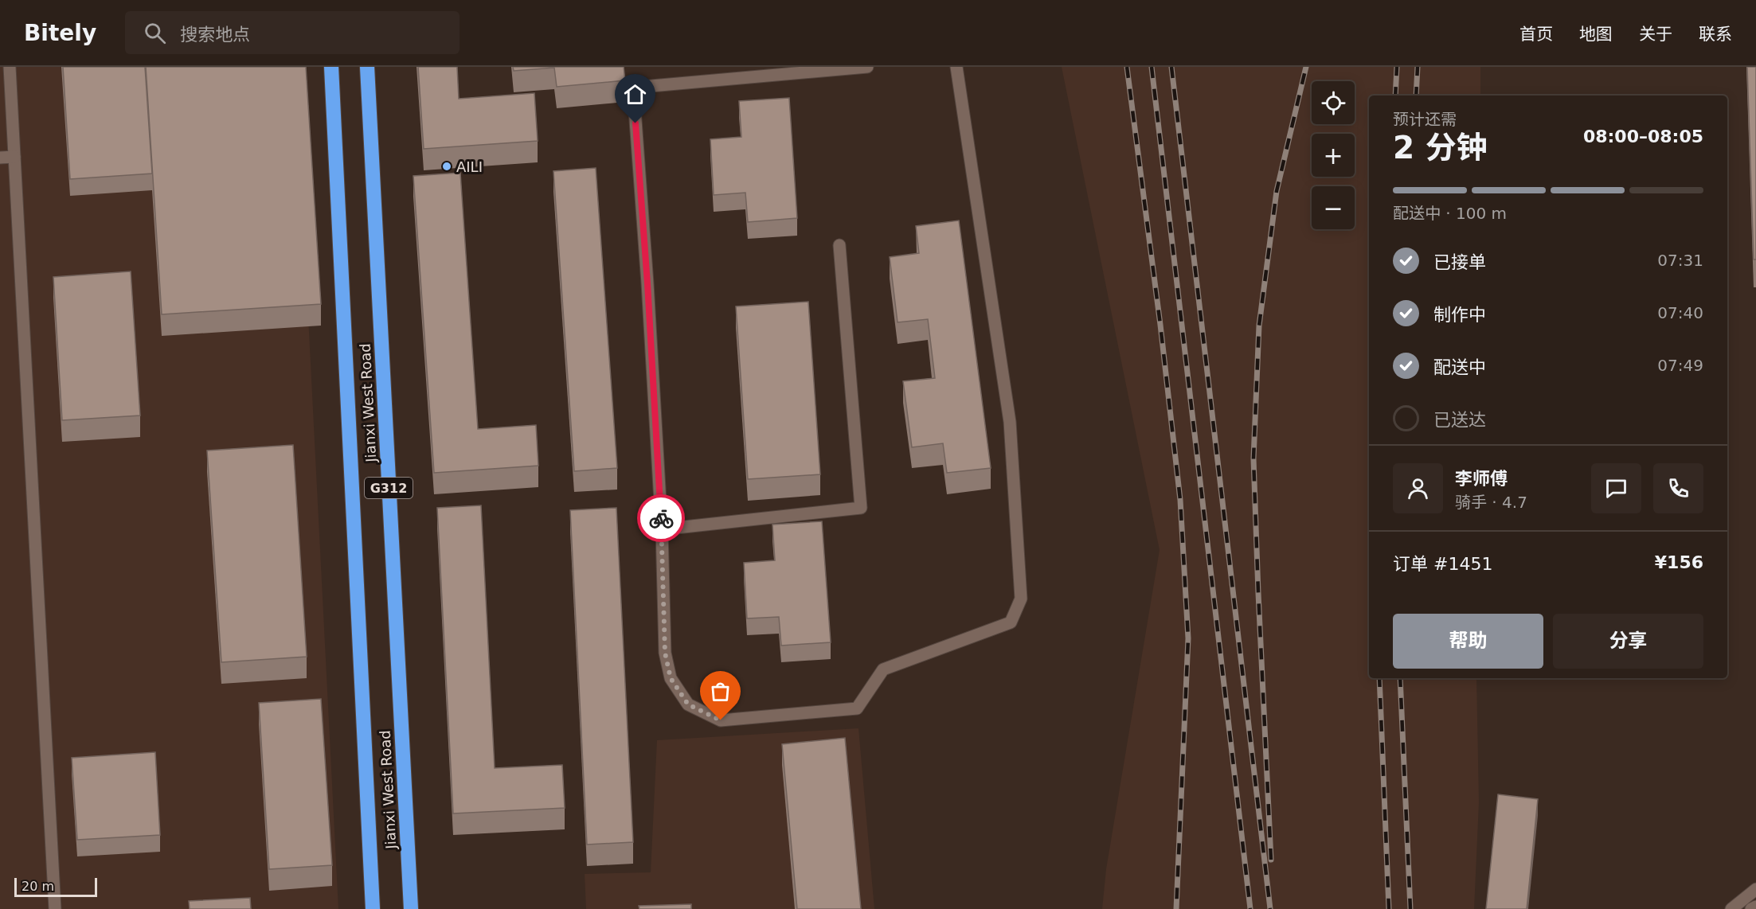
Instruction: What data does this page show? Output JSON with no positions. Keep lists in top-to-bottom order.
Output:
{
  "streets": {
    "highway": ["Jianxi West Road", "G312"]
  },
  "places": ["AILI"],
  "scale_bar": "20 m",
  "page": {
    "header": "Bitely",
    "search": "搜索地点",
    "nav": [
      "首页",
      "地图",
      "关于",
      "联系"
    ],
    "map_buttons": ["+", "−"],
    "heading": ["2 分钟", "预计还需", "08:00–08:05"],
    "panel": [
      "李师傅",
      "骑手 · 4.7",
      "订单 #1451",
      "¥156"
    ],
    "bar": "配送中 · 100 m",
    "list": [
      ["已接单", "07:31"],
      ["制作中", "07:40"],
      ["配送中", "07:49"],
      "已送达"
    ],
    "buttons": ["帮助", "分享"],
    "scale": "20 m"
  }
}
